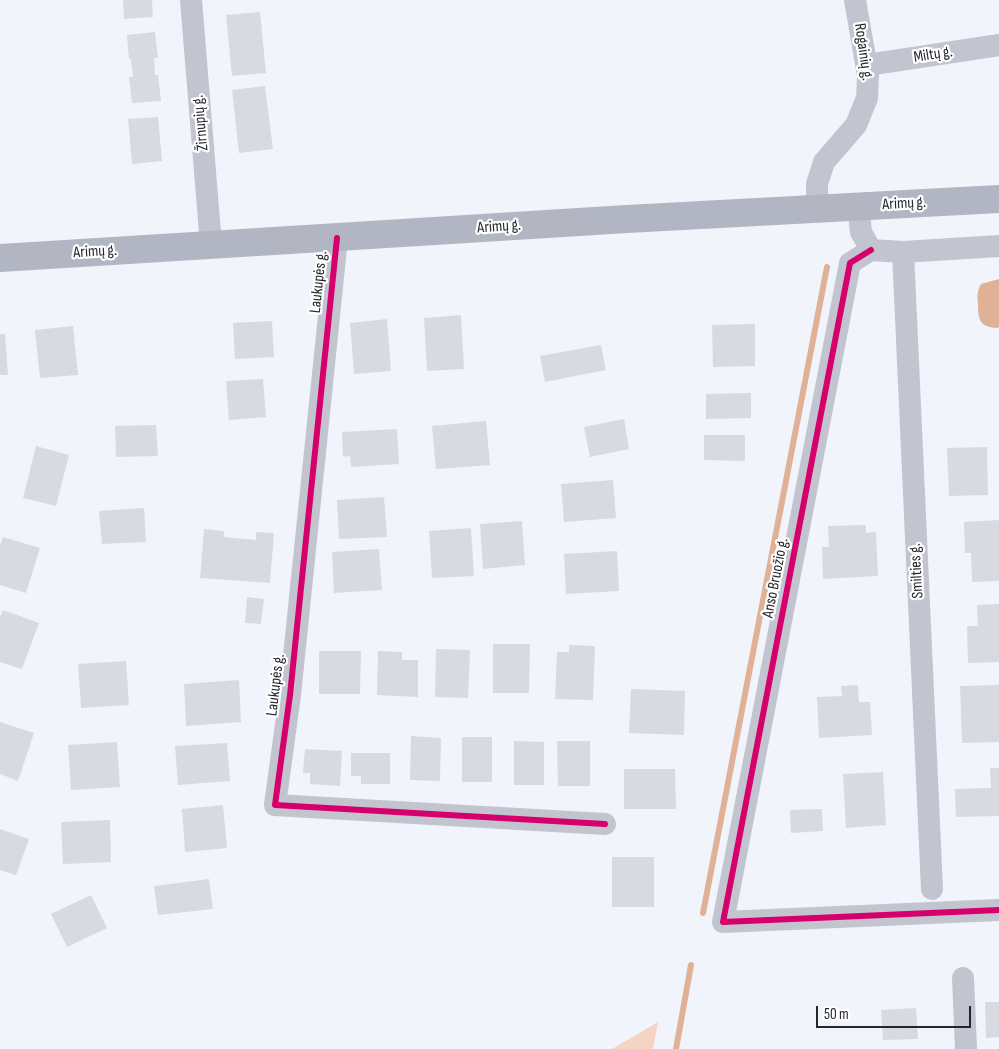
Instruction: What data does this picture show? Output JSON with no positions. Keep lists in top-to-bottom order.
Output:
{
  "streets": {
    "main road": ["Arimų g."],
    "street": [
      "Rogainių g.",
      "Miltų g.",
      "Žirnupių g.",
      "Laukupės g.",
      "Smilties g.",
      "Anso Bruožio g."
    ]
  },
  "crossings": [
    ["Rogainių g.", "Miltų g."],
    ["Rogainių g.", "Arimų g."],
    ["Žirnupių g.", "Arimų g."],
    ["Arimų g.", "Laukupės g."]
  ],
  "scale_bar": "50 m"
}
